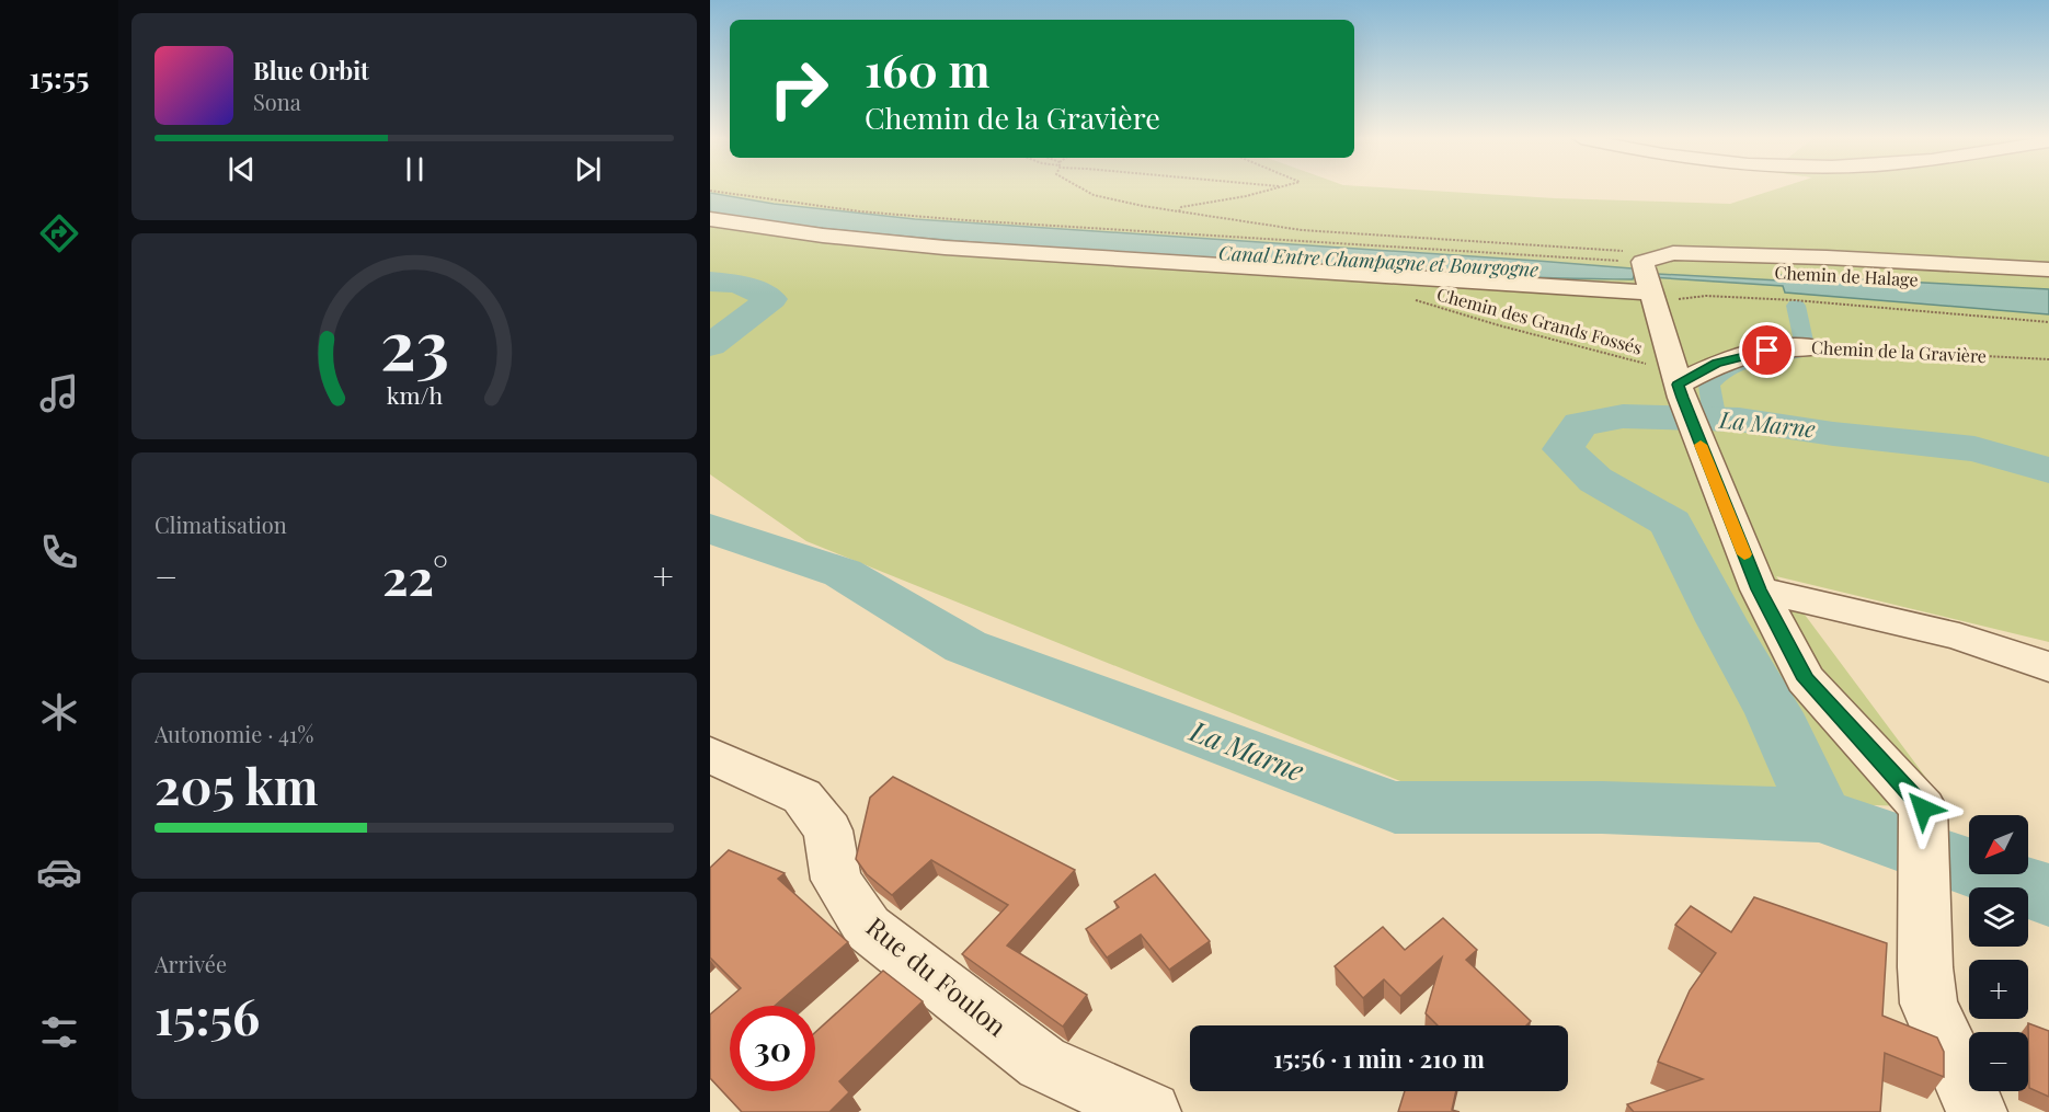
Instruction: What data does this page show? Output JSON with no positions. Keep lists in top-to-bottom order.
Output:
{
  "streets": {
    "street": ["Chemin de Halage", "Chemin de la Gravière", "Rue du Foulon"],
    "path": ["Chemin des Grands Fossés"]
  },
  "crossings": [
    ["Chemin des Grands Fossés", "Chemin de la Gravière"]
  ],
  "water": ["Canal Entre Champagne et Bourgogne", "La Marne"],
  "north": "bottom left",
  "page": {
    "tabs": "15:55",
    "turn": ["160 m", "Chemin de la Gravière"],
    "song": ["Blue Orbit", "Sona"],
    "tile": [
      "Climatisation",
      ["Autonomie · 41%", "205 km"],
      ["Arrivée", "15:56"]
    ],
    "heat": ["−", "22°", "+"],
    "map_buttons": ["+", "−"],
    "limit": "30",
    "trip": "15:56 · 1 min · 210 m",
    "gauge": ["23", "km/h"]
  }
}
